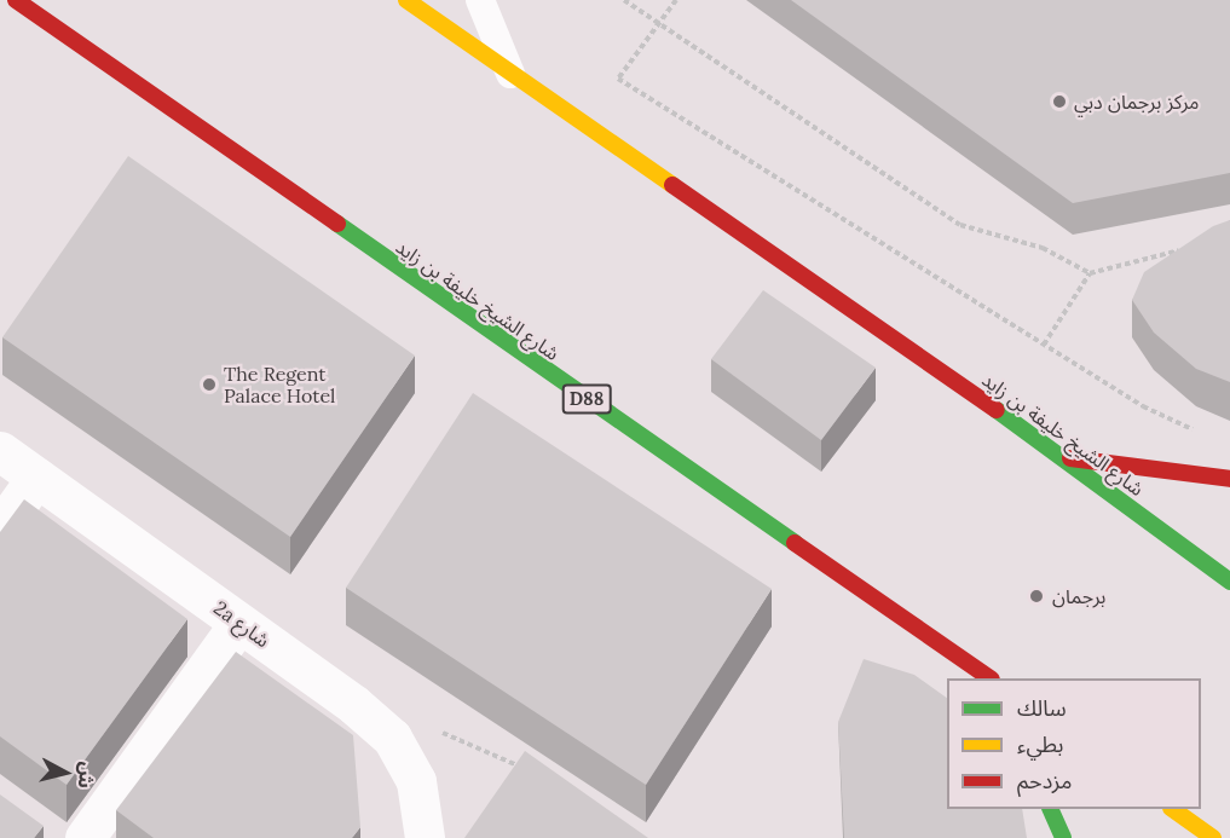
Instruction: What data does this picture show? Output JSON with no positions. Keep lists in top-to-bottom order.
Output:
{
  "streets": {
    "main road": ["شارع الشيخ خليفة بن زايد", "D88"],
    "street": ["2a شارع"]
  },
  "places": ["مركز برجمان دبي", "The Regent Palace Hotel", "برجمان"],
  "legend": ["سالك", "بطيء", "مزدحم"],
  "north": "right"
}
